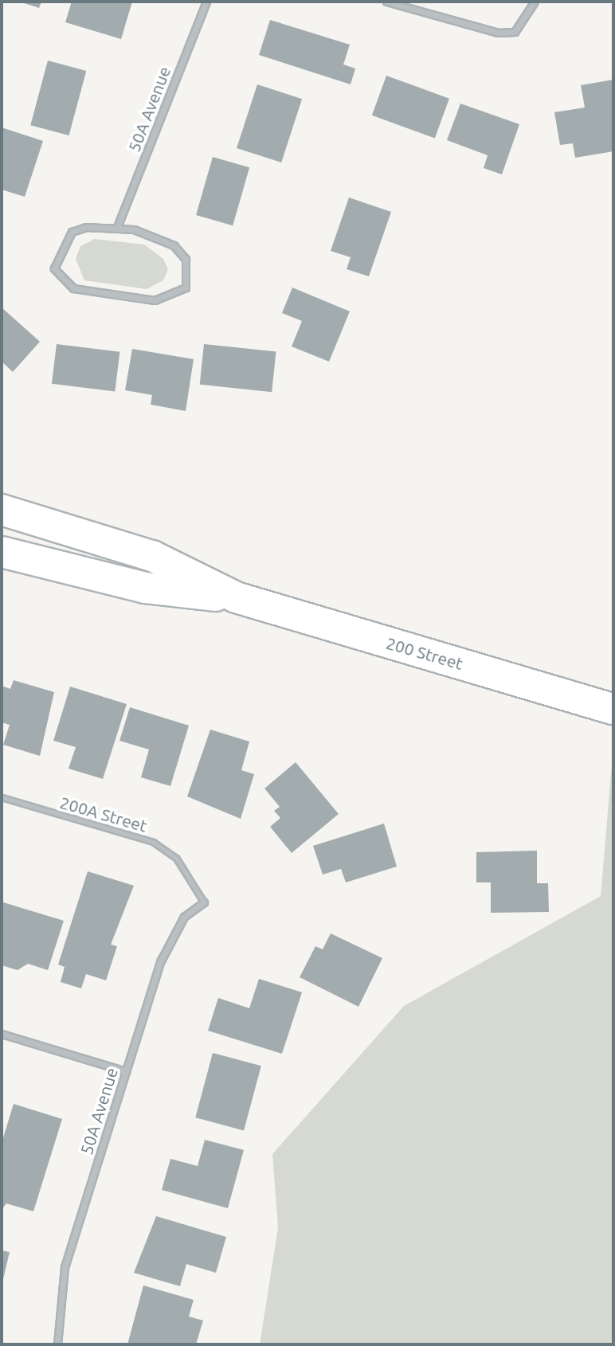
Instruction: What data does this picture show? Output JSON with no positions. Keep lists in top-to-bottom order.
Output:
{
  "streets": {
    "main road": ["200 Street"],
    "street": ["50A Avenue"],
    "lane": ["200A Street"]
  },
  "crossings": [
    ["50A Avenue", "200A Street"]
  ]
}
